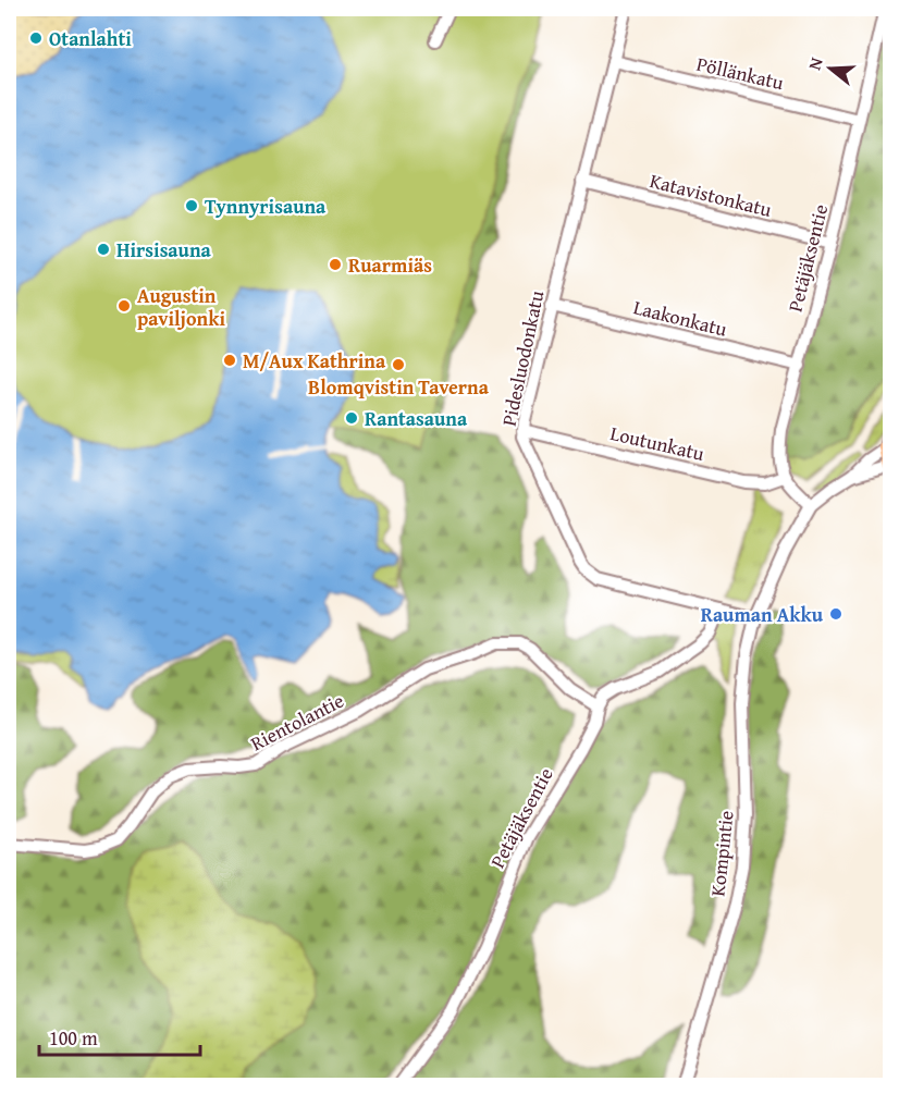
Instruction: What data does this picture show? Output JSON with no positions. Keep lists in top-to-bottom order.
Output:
{
  "streets": {
    "street": [
      "Pöllänkatu",
      "Katavistonkatu",
      "Petäjäksentie",
      "Laakonkatu",
      "Pidesluodonkatu",
      "Loutunkatu",
      "Rientolantie",
      "Kompintie"
    ]
  },
  "crossings": [
    ["Pöllänkatu", "Petäjäksentie"],
    ["Pöllänkatu", "Pidesluodonkatu"],
    ["Katavistonkatu", "Petäjäksentie"],
    ["Katavistonkatu", "Pidesluodonkatu"],
    ["Petäjäksentie", "Laakonkatu"],
    ["Petäjäksentie", "Loutunkatu"],
    ["Petäjäksentie", "Rientolantie"],
    ["Laakonkatu", "Pidesluodonkatu"],
    ["Pidesluodonkatu", "Loutunkatu"],
    ["Pidesluodonkatu", "Kompintie"]
  ],
  "places": [
    "Otanlahti",
    "Tynnyrisauna",
    "Hirsisauna",
    "Ruarmiäs",
    "Augustin paviljonki",
    "M/Aux Kathrina",
    "Blomqvistin Taverna",
    "Rantasauna",
    "Rauman Akku"
  ],
  "scale_bar": "100 m",
  "north": "left"
}
